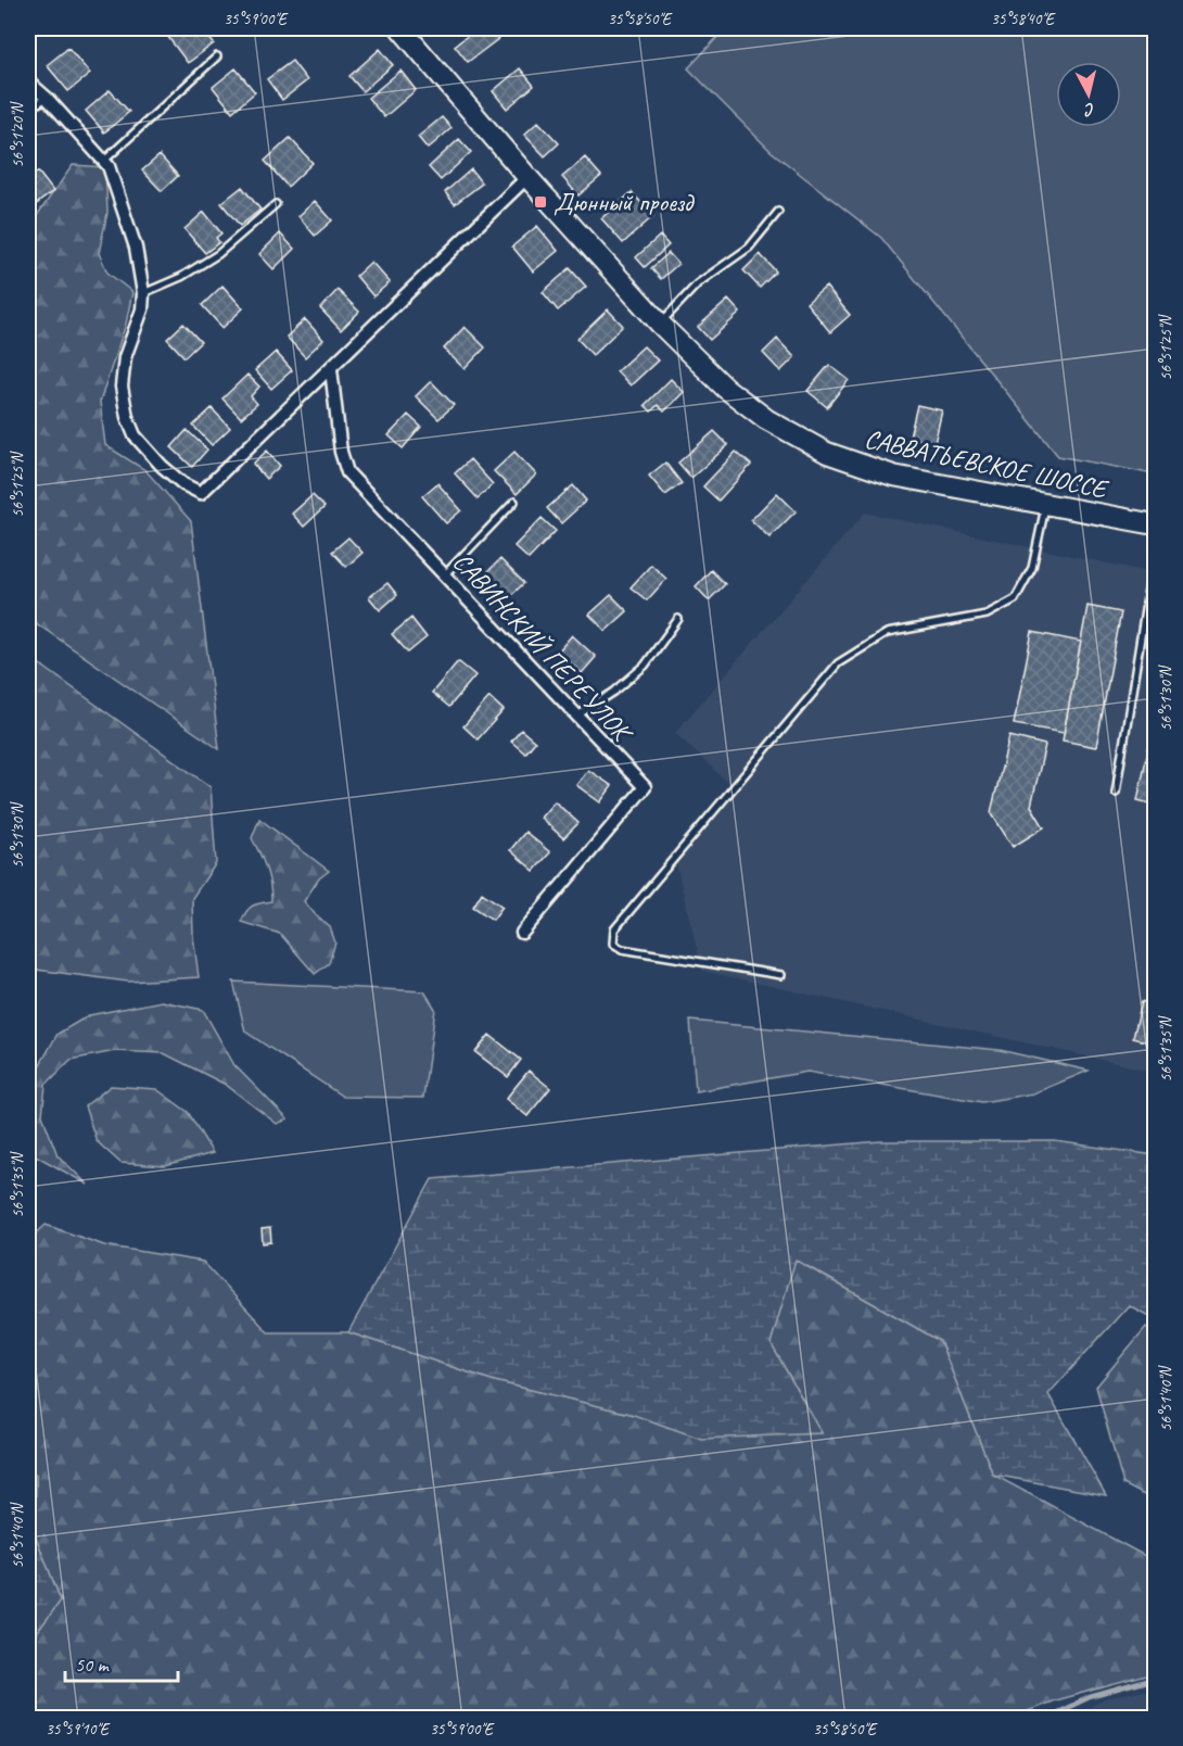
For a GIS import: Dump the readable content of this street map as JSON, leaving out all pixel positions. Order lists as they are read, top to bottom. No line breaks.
{"streets":{"main road":["САВВАТЬЕВСКОЕ ШОССЕ"],"street":["САВИНСКИЙ ПЕРЕУЛОК"]},"places":{"transit":["Дюнный проезд"]},"scale_bar":"50 m","north":"bottom","coordinates":["35°59'00\"E","35°58'50\"E","35°58'40\"E","56°51'20\"N","56°51'25\"N","56°51'30\"N","56°51'35\"N","56°51'40\"N","35°59'10\"E"]}
